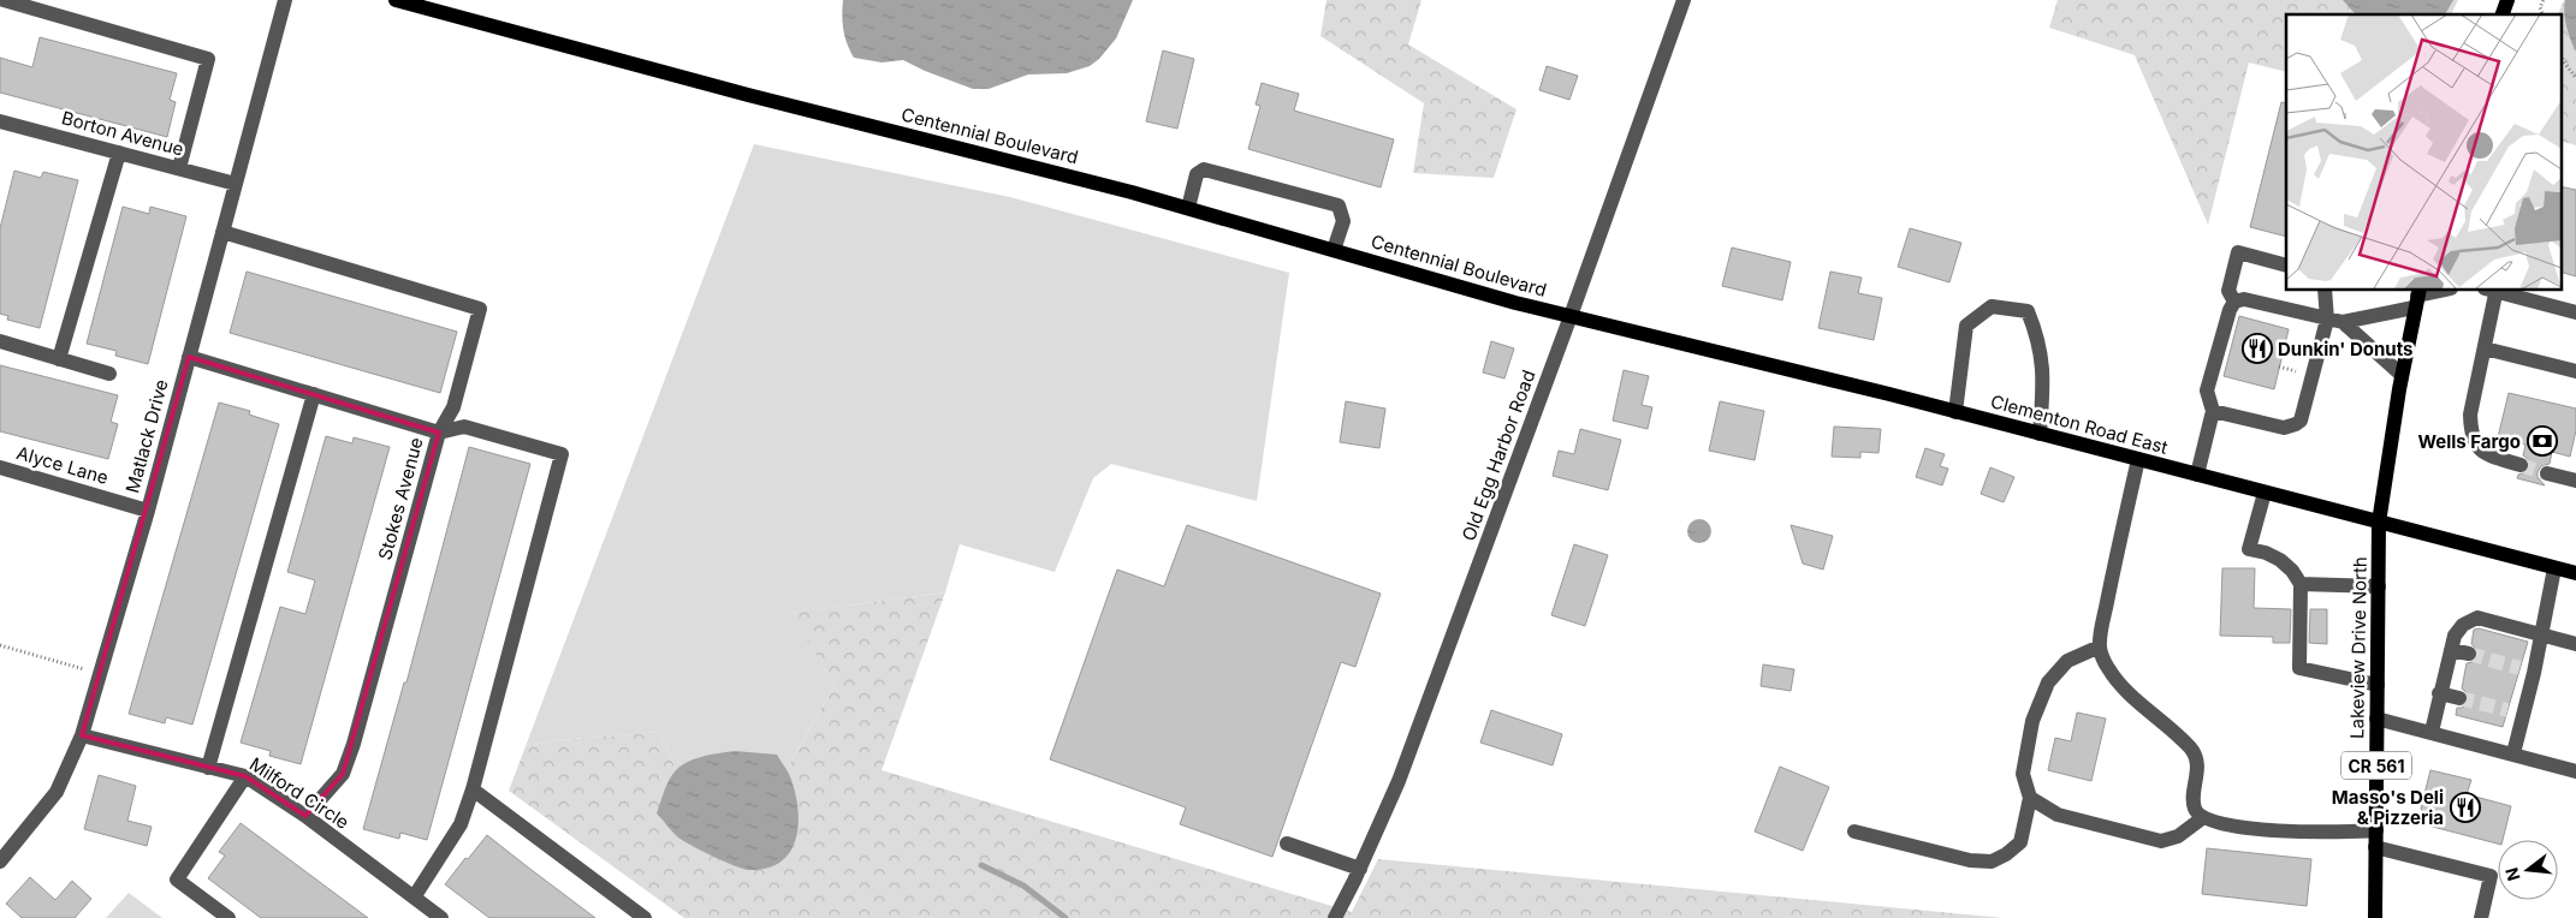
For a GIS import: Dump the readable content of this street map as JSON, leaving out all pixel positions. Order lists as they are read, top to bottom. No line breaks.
{"streets":{"main road":["Centennial Boulevard","Clementon Road East","Lakeview Drive North","CR 561"],"street":["Borton Avenue","Matlack Drive","Old Egg Harbor Road","Alyce Lane","Stokes Avenue","Milford Circle"]},"crossings":[["Borton Avenue","Matlack Drive"],["Centennial Boulevard","Clementon Road East"],["Centennial Boulevard","Old Egg Harbor Road"],["Clementon Road East","Old Egg Harbor Road"],["Clementon Road East","Lakeview Drive North"],["Clementon Road East","CR 561"],["Matlack Drive","Alyce Lane"],["Matlack Drive","Stokes Avenue"],["Matlack Drive","Milford Circle"],["Stokes Avenue","Milford Circle"],["Lakeview Drive North","CR 561"]],"places":{"restaurant":["Dunkin' Donuts","Masso's Deli & Pizzeria"],"bank":["Wells Fargo"]},"north":"left"}
